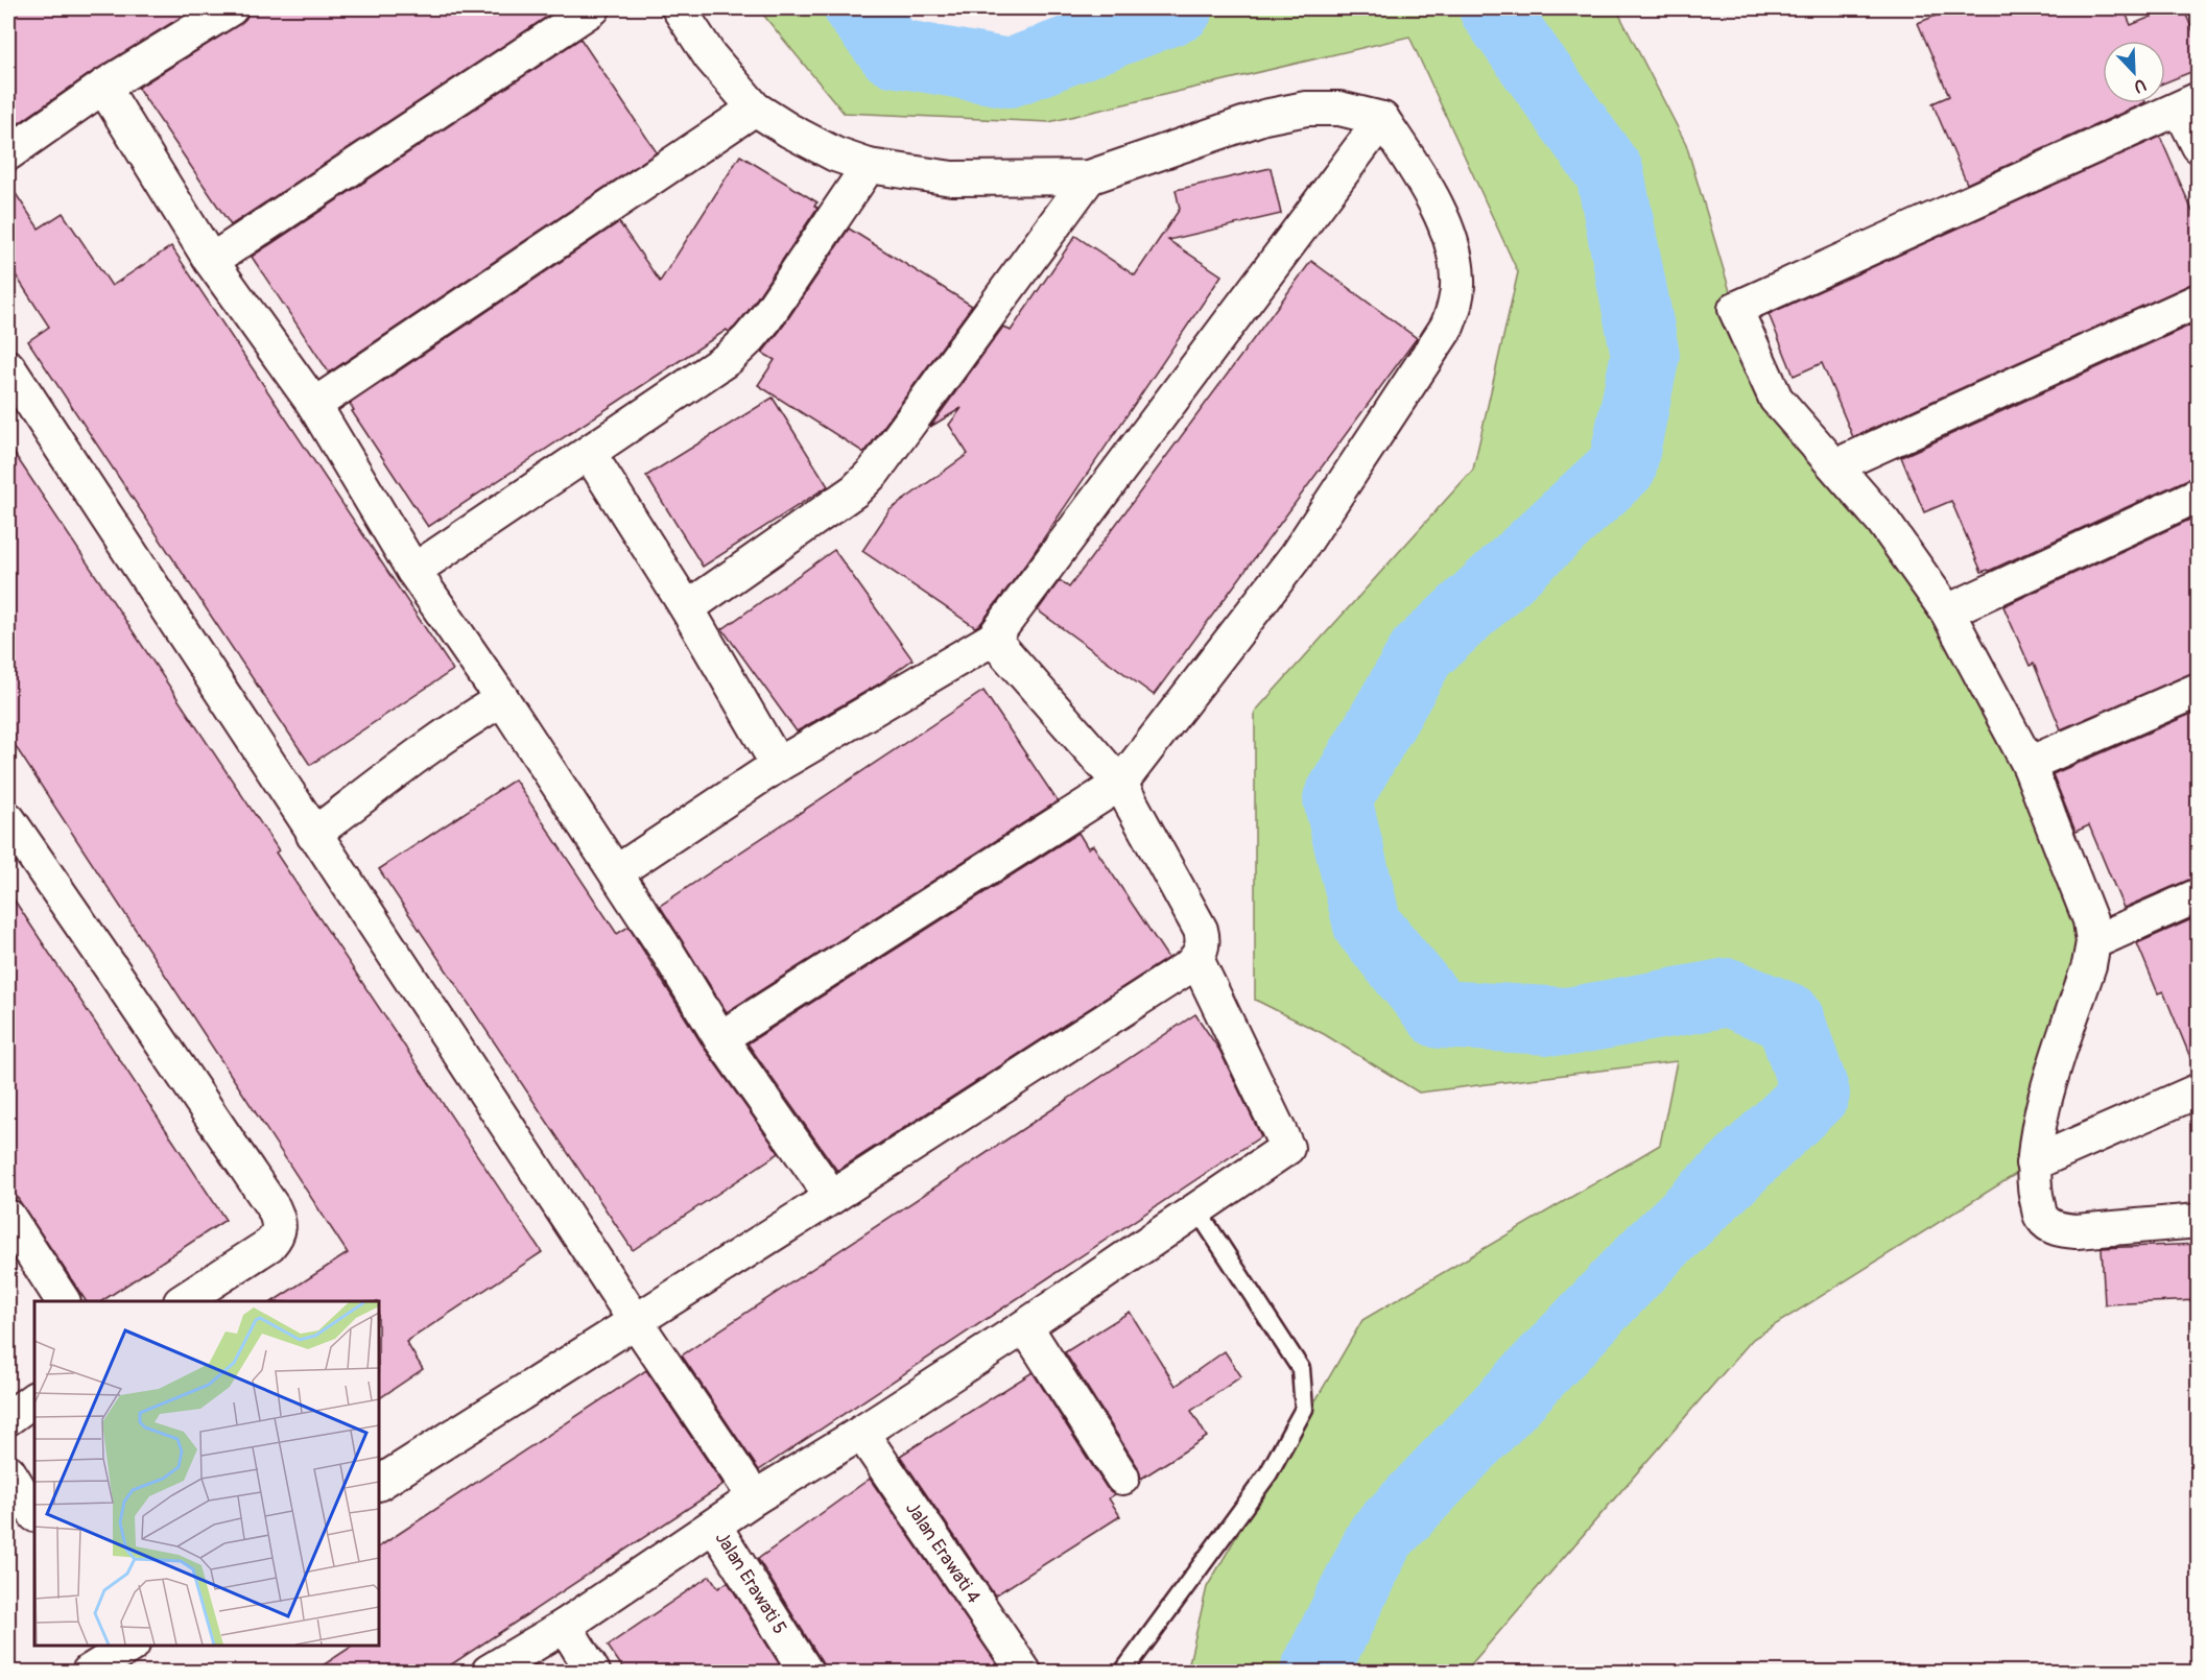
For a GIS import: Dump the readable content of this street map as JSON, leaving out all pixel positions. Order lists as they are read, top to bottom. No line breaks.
{"streets":{"street":["Jalan Erawati 4","Jalan Erawati 5"]},"north":"bottom right"}
